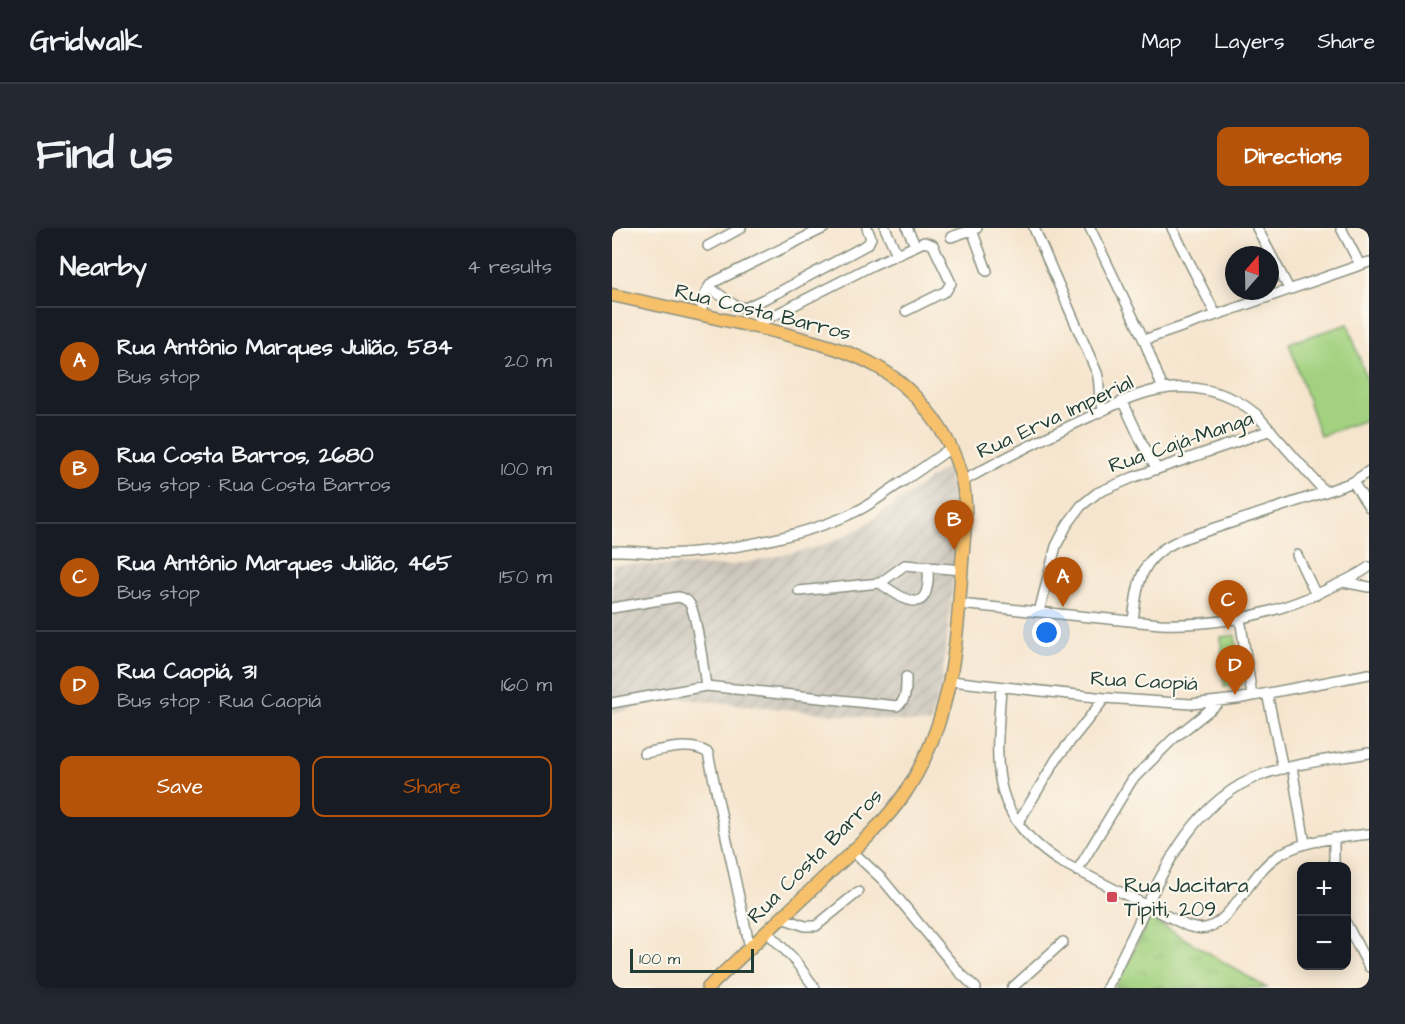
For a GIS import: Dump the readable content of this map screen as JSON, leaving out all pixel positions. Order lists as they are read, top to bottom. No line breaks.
{"streets":{"main road":["Rua Costa Barros"],"street":["Rua Erva Imperial","Rua Cajá-Manga","Rua Caopiá"]},"crossings":[["Rua Costa Barros","Rua Erva Imperial"],["Rua Costa Barros","Rua Caopiá"],["Rua Erva Imperial","Rua Cajá-Manga"]],"places":{"transit":["Rua Jacitara Tipiti, 209"]},"scale_bar":"100 m","north":"top","page":{"header":"Gridwalk","nav":["Map","Layers","Share"],"title":"Find us","buttons":["Directions",["Save","Share"]],"heading":["Nearby","4 results"],"list":[{"mark":"A","name":"Rua Antônio Marques Julião, 584","note":"Bus stop","value":"20 m"},{"mark":"B","name":"Rua Costa Barros, 2680","note":"Bus stop · Rua Costa Barros","value":"100 m"},{"mark":"C","name":"Rua Antônio Marques Julião, 465","note":"Bus stop","value":"150 m"},{"mark":"D","name":"Rua Caopiá, 31","note":"Bus stop · Rua Caopiá","value":"160 m"}],"pins":["B","A","C","D"],"map_buttons":["+","−"],"scale":"100 m"}}
